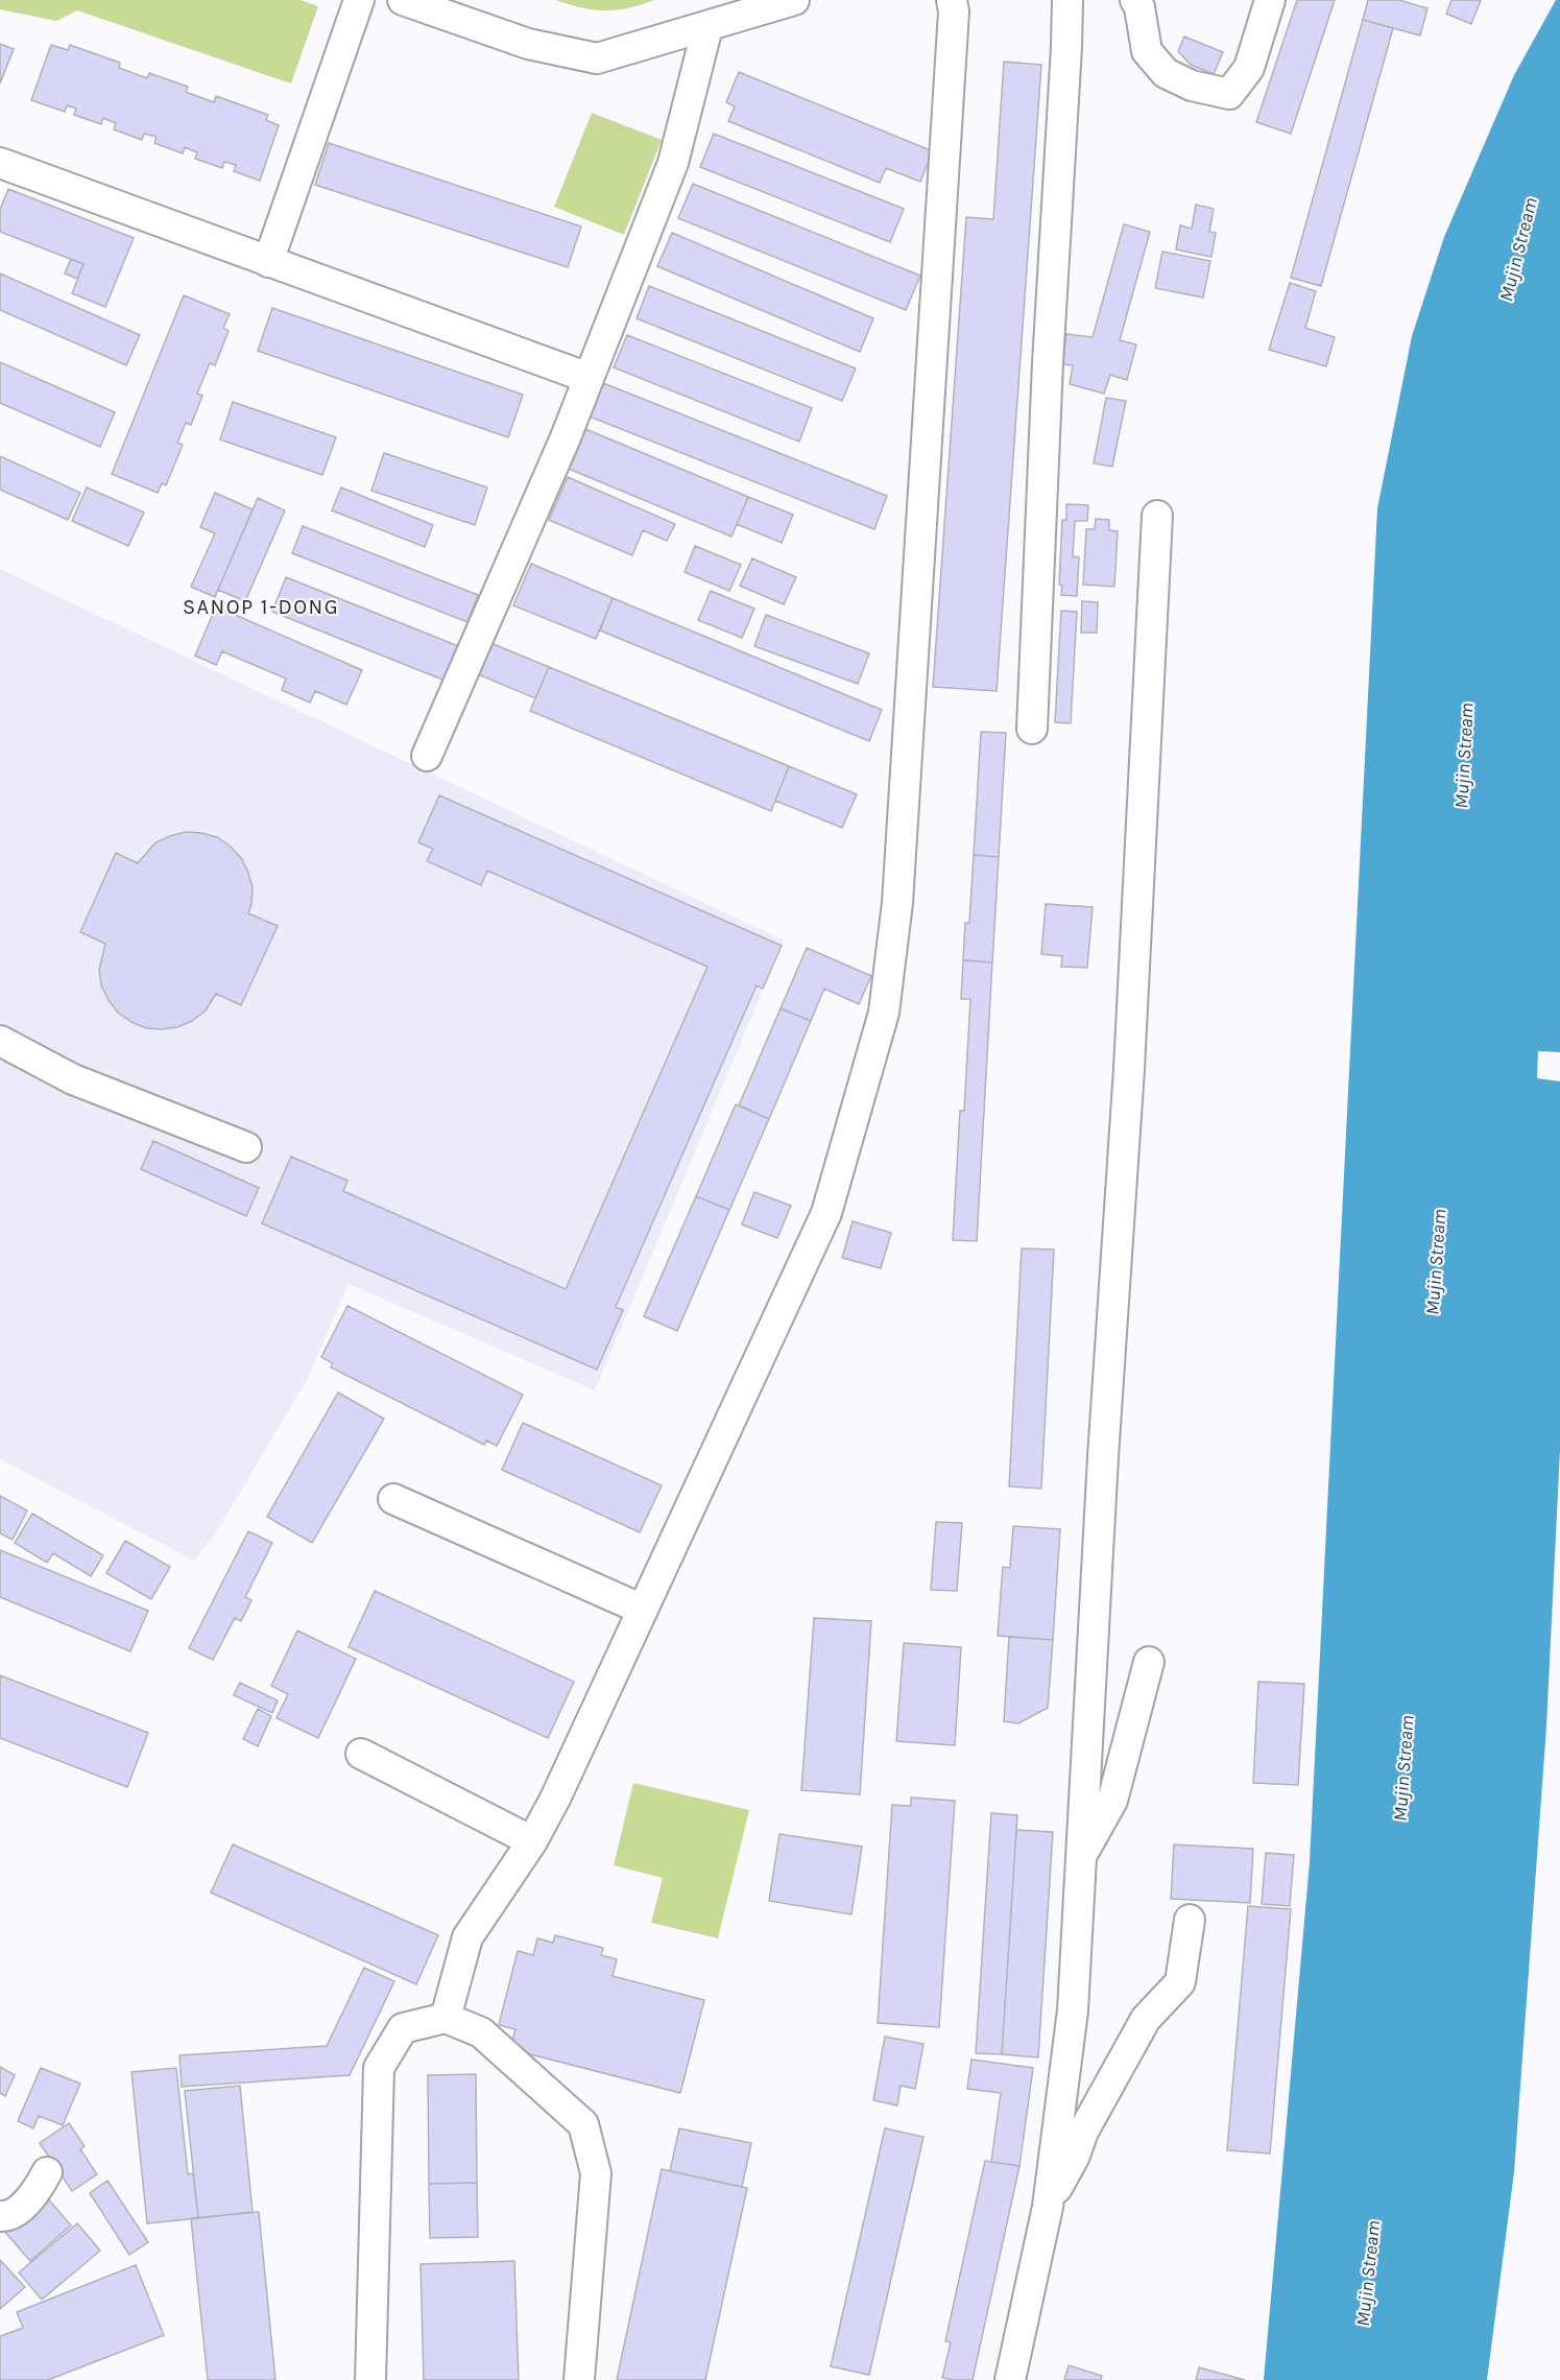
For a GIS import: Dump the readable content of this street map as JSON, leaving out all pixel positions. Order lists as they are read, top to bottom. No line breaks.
{"districts":["SANOP 1-DONG"],"water":["Mujin Stream"]}
